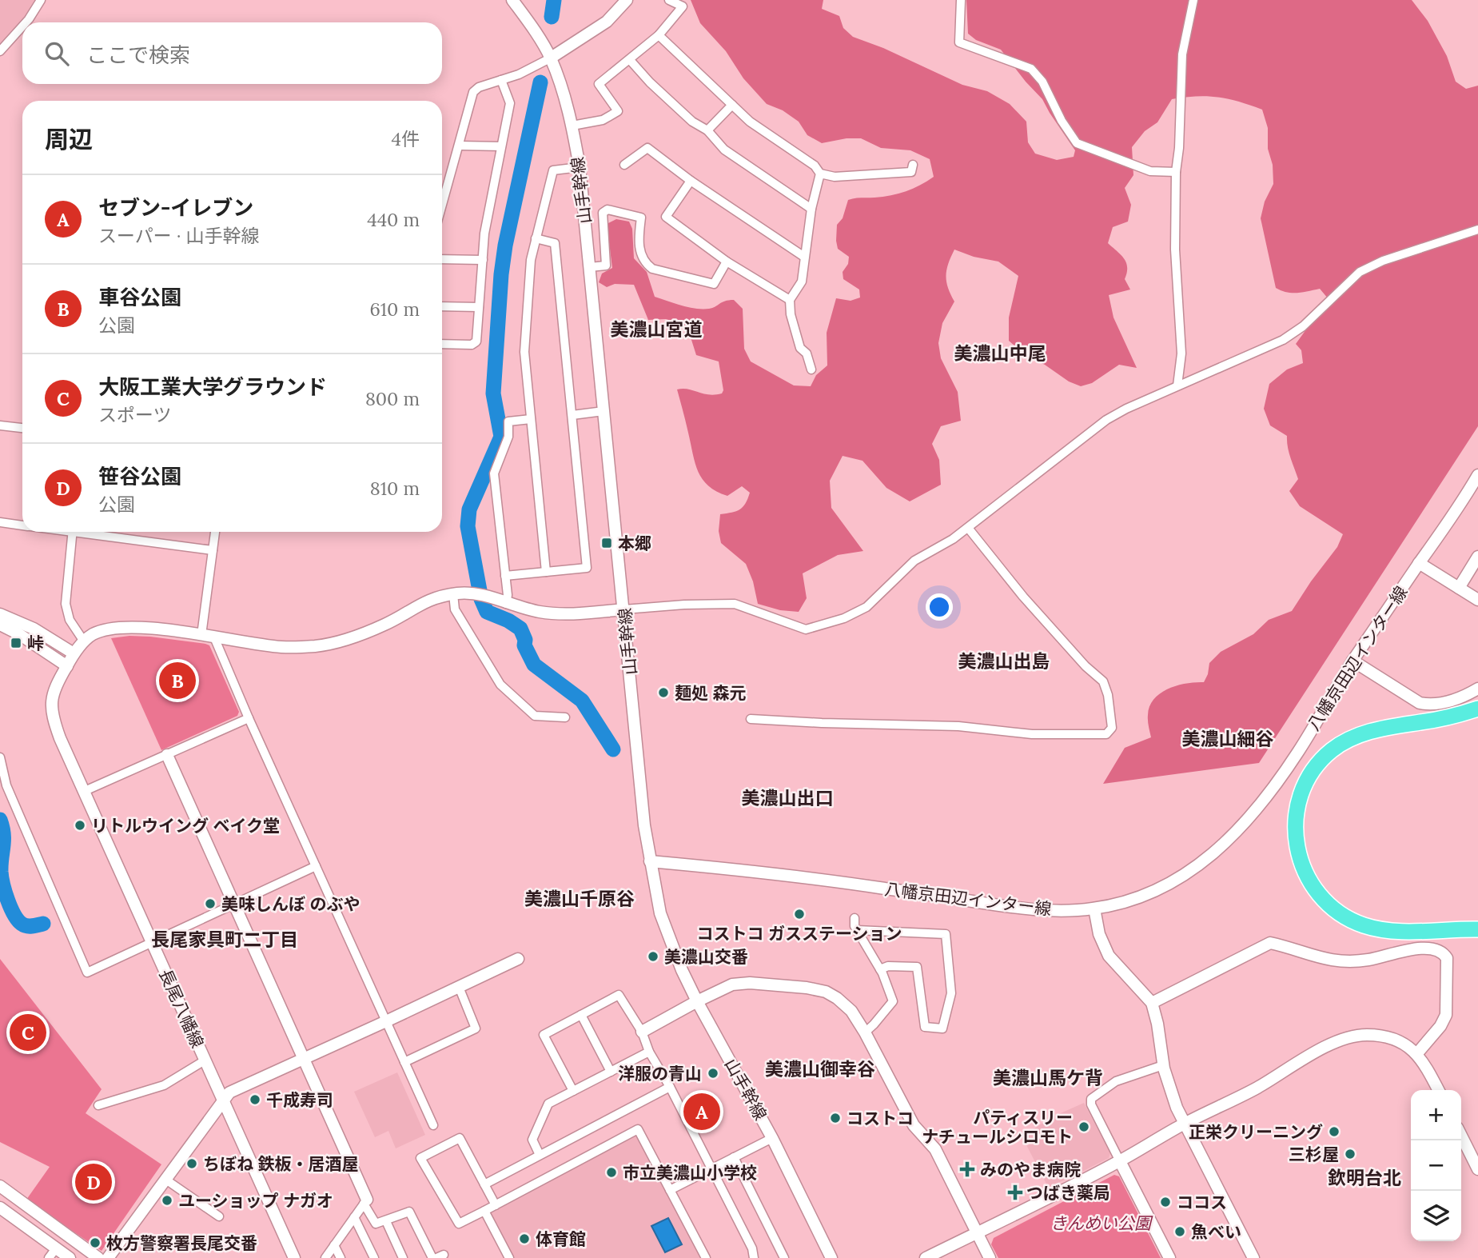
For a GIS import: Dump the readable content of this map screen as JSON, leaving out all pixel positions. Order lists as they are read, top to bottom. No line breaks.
{"streets":{"street":["山手幹線","八幡京田辺インター線","長尾八幡線"]},"crossings":[["山手幹線","八幡京田辺インター線"]],"districts":["美濃山宮道","美濃山中尾","美濃山出島","美濃山細谷","美濃山出口","美濃山千原谷","長尾家具町二丁目","美濃山御幸谷","美濃山馬ケ背","欽明台北"],"parks":["きんめい公園"],"places":{"transit":["本郷","峠"],"other":["麺処 森元","リトルウイング ベイク堂","美味しんぼ のぶや","コストコ ガスステーション","美濃山交番","洋服の青山","千成寿司","コストコ","パティスリー ナチュールシロモト","正栄クリーニング","三杉屋","ちぼね 鉄板・居酒屋","市立美濃山小学校","ユーショップ ナガオ","ココス","魚べい","体育館","枚方警察署長尾交番"],"health":["みのやま病院","つばき薬局"]},"page":{"search":"ここで検索","heading":["周辺","4件"],"list":[{"mark":"A","name":"セブン-イレブン","note":"スーパー · 山手幹線","value":"440 m"},{"mark":"B","name":"車谷公園","note":"公園","value":"610 m"},{"mark":"C","name":"大阪工業大学グラウンド","note":"スポーツ","value":"800 m"},{"mark":"D","name":"笹谷公園","note":"公園","value":"810 m"}],"pins":["B","C","A","D"],"map_buttons":["+","−"]}}
